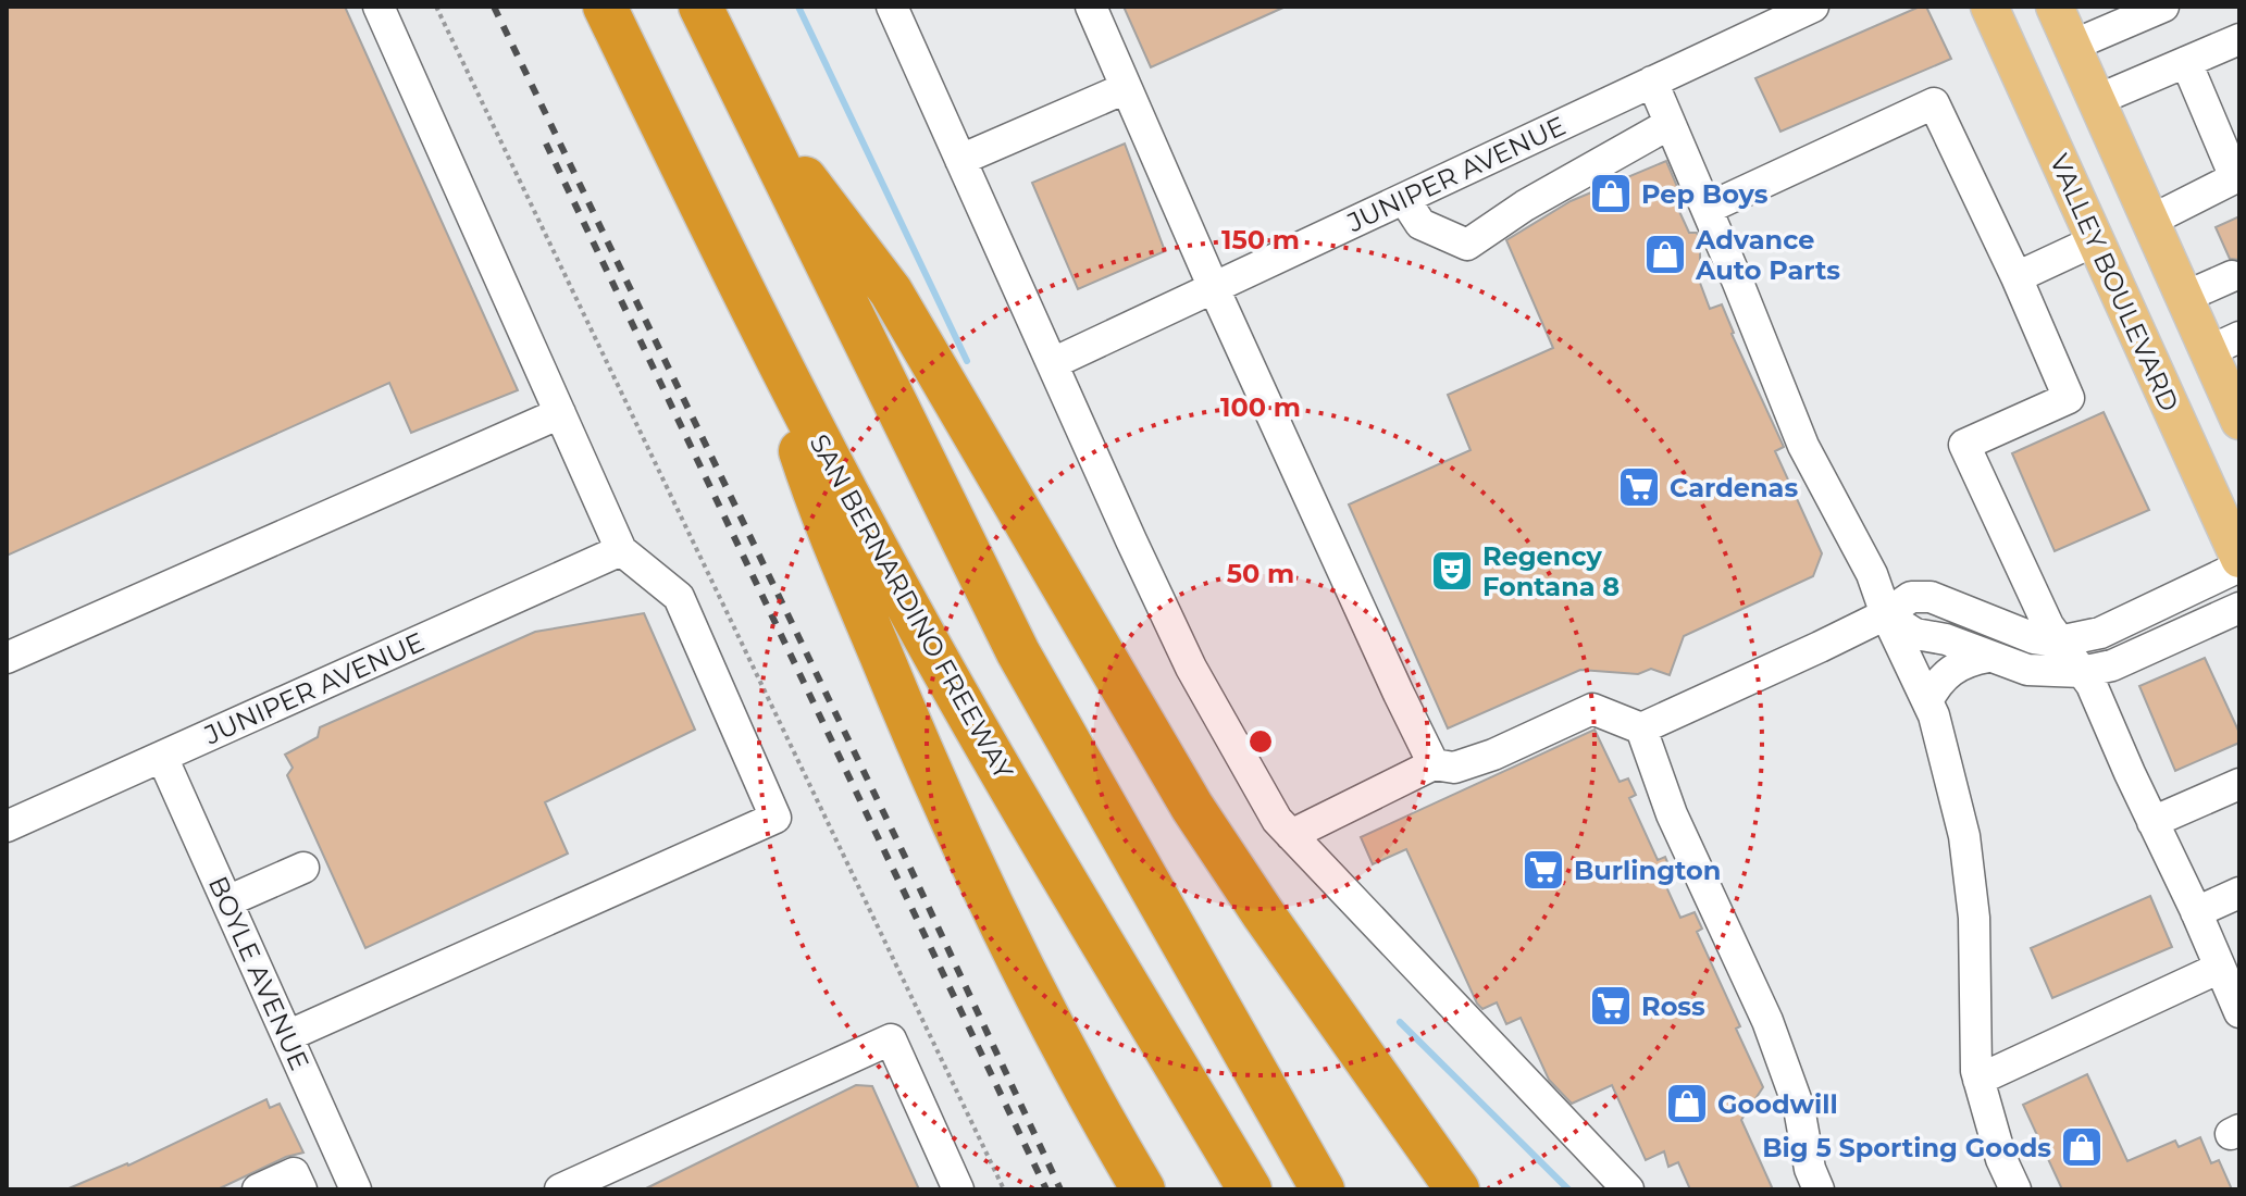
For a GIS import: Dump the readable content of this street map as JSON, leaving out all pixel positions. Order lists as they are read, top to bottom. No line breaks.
{"streets":{"highway":["SAN BERNARDINO FREEWAY"],"main road":["VALLEY BOULEVARD"],"street":["JUNIPER AVENUE","BOYLE AVENUE"]},"crossings":[["JUNIPER AVENUE","BOYLE AVENUE"]],"places":{"shop":["Pep Boys","Advance Auto Parts","Goodwill","Big 5 Sporting Goods"],"supermarket":["Cardenas","Burlington","Ross"],"theatre":["Regency Fontana 8"]},"rings":["150 m","100 m","50 m"]}
